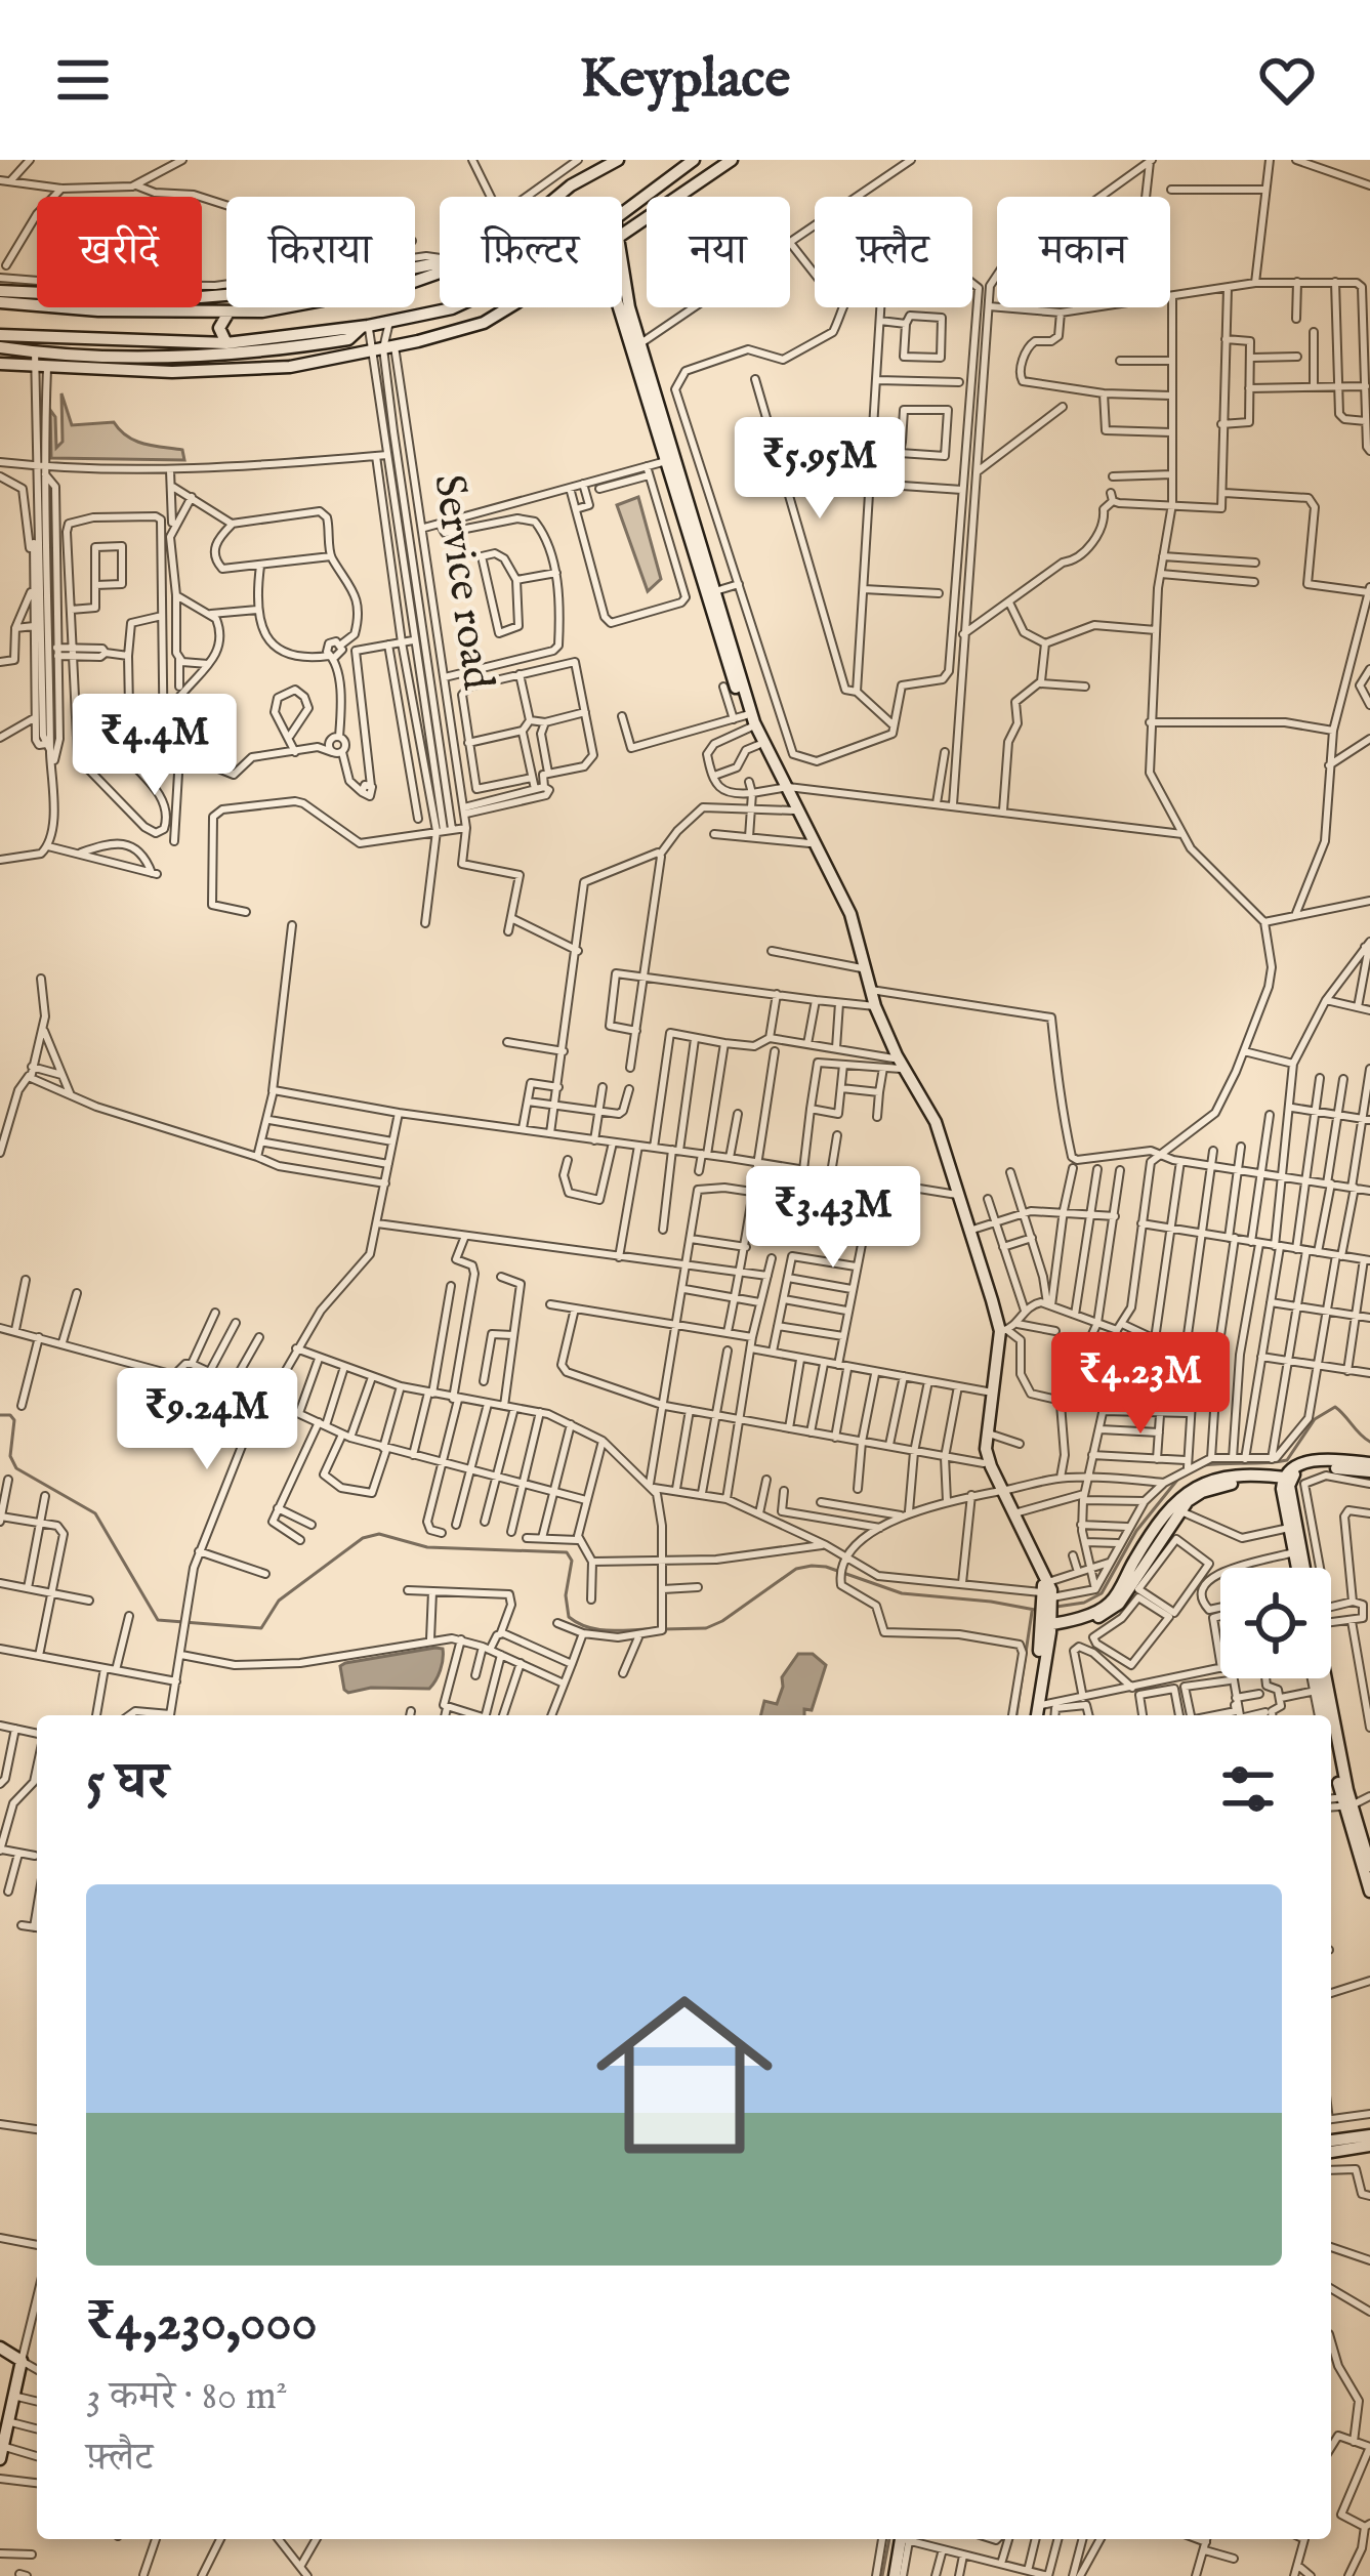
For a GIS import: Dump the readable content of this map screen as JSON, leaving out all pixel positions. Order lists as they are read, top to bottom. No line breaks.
{"streets":{"street":["Service road"]},"page":{"header":"Keyplace","chip":["खरीदें","किराया","फ़िल्टर","नया","फ़्लैट","मकान"],"price":["₹5.95M","₹4.4M","₹3.43M","₹4.23M","₹9.24M"],"heading":"5 घर","list":[{"name":"₹4,230,000","note":"3 कमरे · 80 m² · फ़्लैट"}]}}
